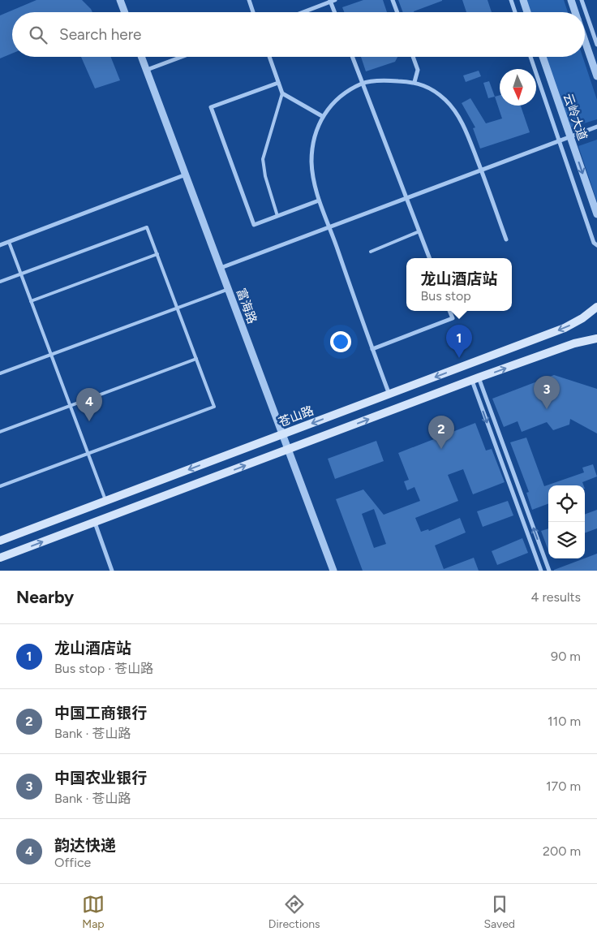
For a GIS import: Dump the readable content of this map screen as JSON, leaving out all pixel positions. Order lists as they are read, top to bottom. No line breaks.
{"streets":{"main road":["苍山路"],"street":["云岭大道","富海路"]},"crossings":[["富海路","苍山路"]],"north":"bottom","page":{"search":"Search here","popup":["龙山酒店站","Bus stop"],"pins":["1","3","4","2"],"heading":["Nearby","4 results"],"list":[{"mark":"1","name":"龙山酒店站","note":"Bus stop · 苍山路","value":"90 m"},{"mark":"2","name":"中国工商银行","note":"Bank · 苍山路","value":"110 m"},{"mark":"3","name":"中国农业银行","note":"Bank · 苍山路","value":"170 m"},{"mark":"4","name":"韵达快递","note":"Office","value":"200 m"}],"nav":["Map","Directions","Saved"]}}
